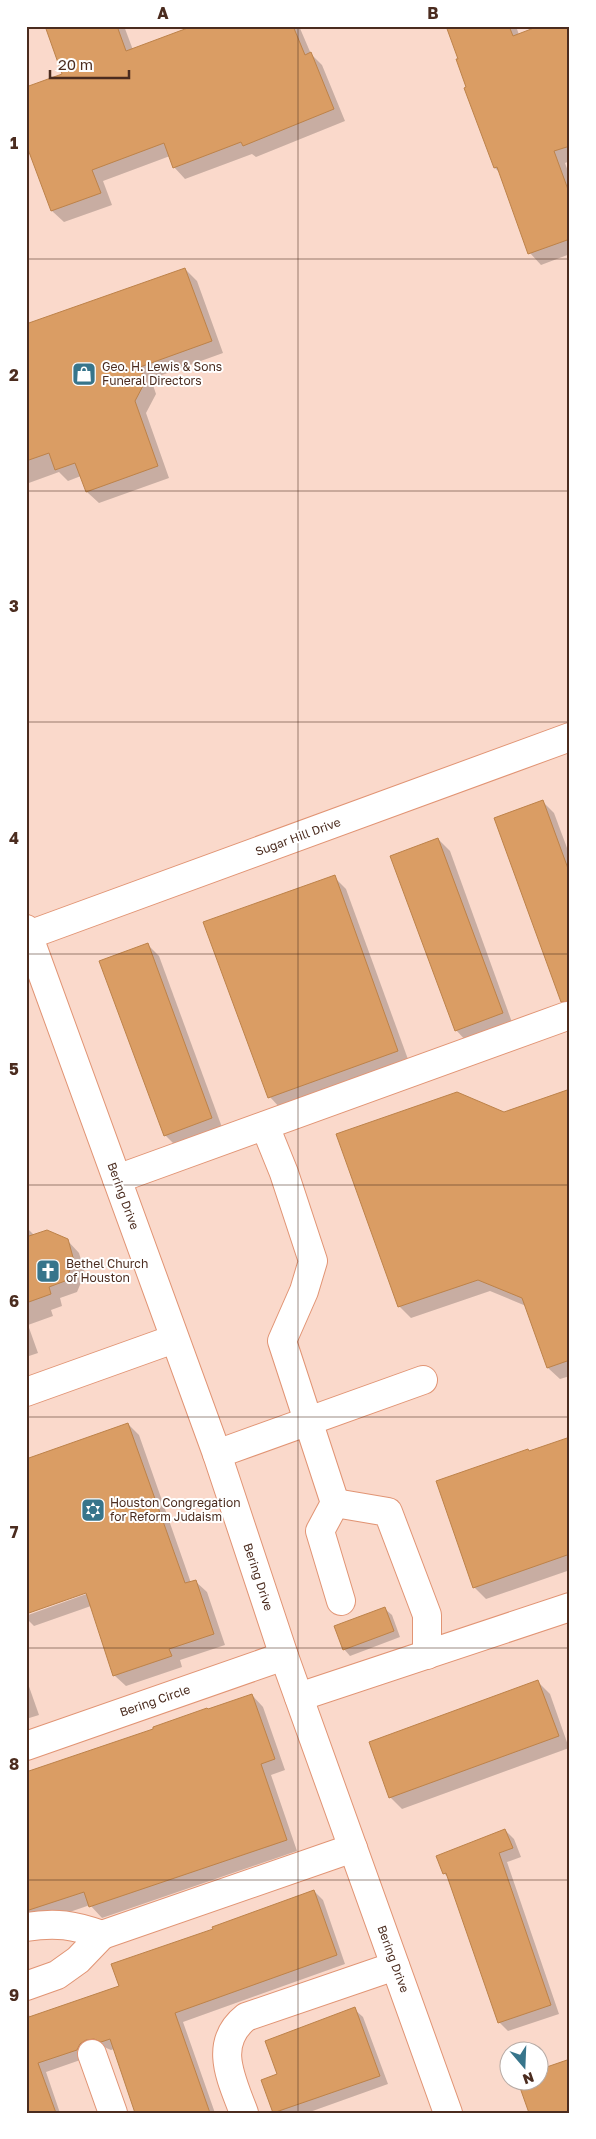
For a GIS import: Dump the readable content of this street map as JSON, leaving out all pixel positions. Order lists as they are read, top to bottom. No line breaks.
{"streets":{"street":["Sugar Hill Drive","Bering Drive","Bering Circle"]},"crossings":[["Sugar Hill Drive","Bering Drive"],["Bering Drive","Bering Circle"]],"places":{"shop":["Geo. H. Lewis & Sons Funeral Directors"],"church":["Bethel Church of Houston"],"synagogue":["Houston Congregation for Reform Judaism"]},"scale_bar":"20 m","north":"bottom","grid":{"columns":["A","B"],"rows":["1","2","3","4","5","6","7","8","9"]}}
